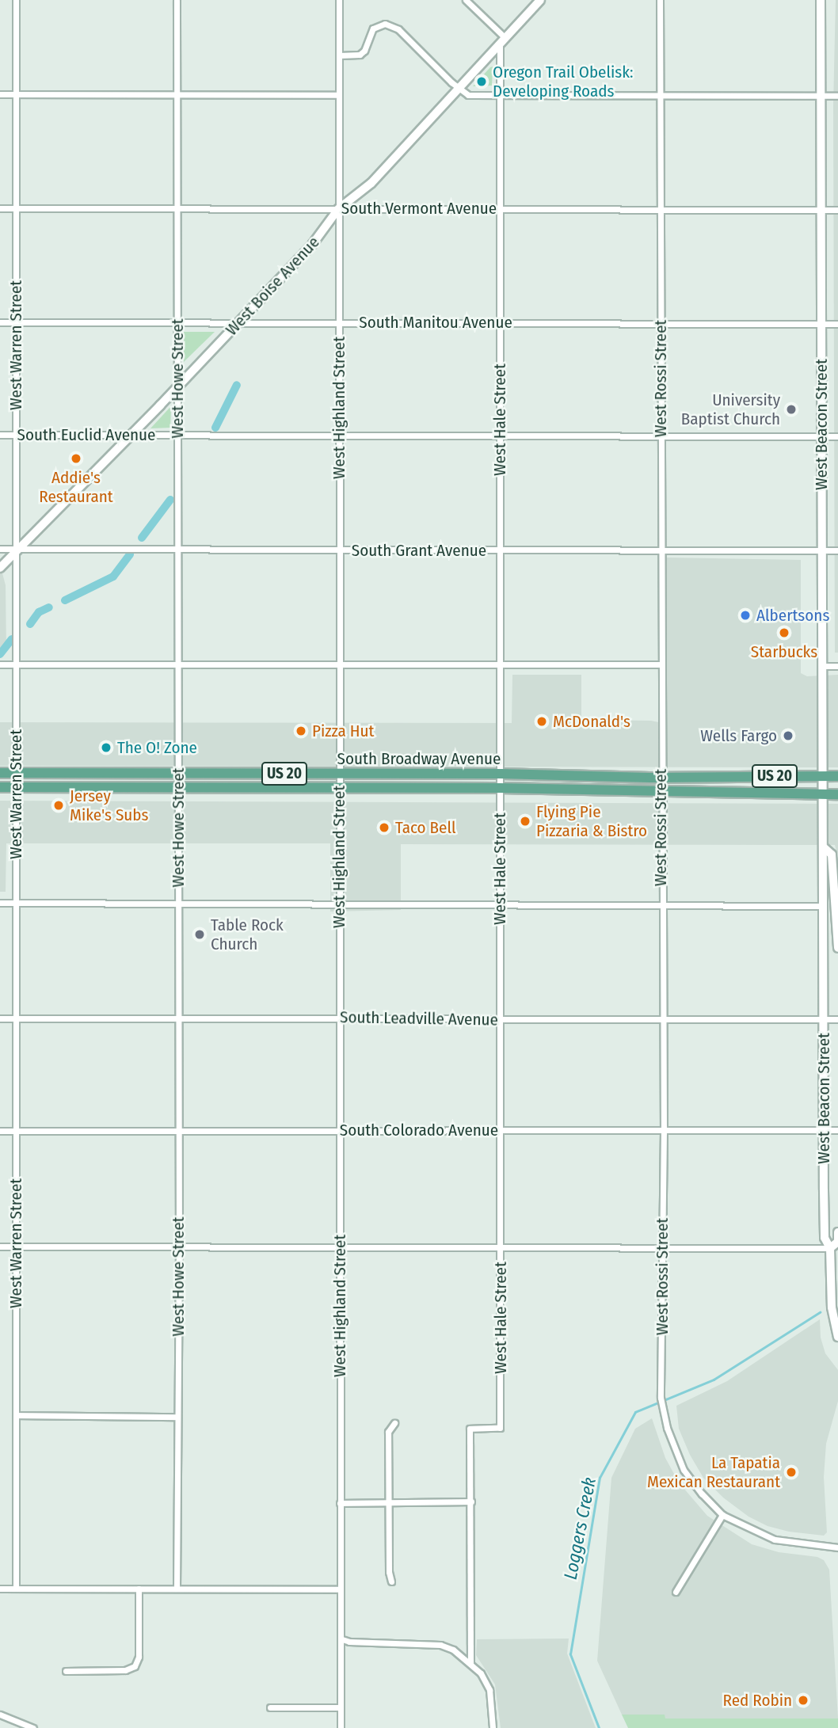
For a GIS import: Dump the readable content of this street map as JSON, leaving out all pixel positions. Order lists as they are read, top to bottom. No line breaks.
{"streets":{"main road":["South Broadway Avenue","US 20"],"street":["South Vermont Avenue","West Boise Avenue","South Manitou Avenue","West Warren Street","West Howe Street","West Rossi Street","West Highland Street","West Hale Street","West Beacon Street","South Euclid Avenue","South Grant Avenue","South Leadville Avenue","South Colorado Avenue"]},"crossings":[["South Vermont Avenue","West Boise Avenue"],["South Vermont Avenue","West Warren Street"],["South Vermont Avenue","West Howe Street"],["South Vermont Avenue","West Rossi Street"],["South Vermont Avenue","West Highland Street"],["South Vermont Avenue","West Hale Street"],["South Vermont Avenue","West Beacon Street"],["West Boise Avenue","South Manitou Avenue"],["West Boise Avenue","West Warren Street"],["West Boise Avenue","West Howe Street"],["West Boise Avenue","West Highland Street"],["West Boise Avenue","West Hale Street"],["West Boise Avenue","South Euclid Avenue"],["West Boise Avenue","South Grant Avenue"],["South Manitou Avenue","West Warren Street"],["South Manitou Avenue","West Howe Street"],["South Manitou Avenue","West Rossi Street"],["South Manitou Avenue","West Highland Street"],["South Manitou Avenue","West Hale Street"],["South Manitou Avenue","West Beacon Street"],["West Warren Street","South Euclid Avenue"],["West Warren Street","South Grant Avenue"],["West Warren Street","South Broadway Avenue"],["West Warren Street","South Leadville Avenue"],["West Warren Street","South Colorado Avenue"],["West Howe Street","South Euclid Avenue"],["West Howe Street","South Grant Avenue"],["West Howe Street","South Broadway Avenue"],["West Howe Street","South Leadville Avenue"],["West Howe Street","South Colorado Avenue"],["West Rossi Street","South Euclid Avenue"],["West Rossi Street","South Grant Avenue"],["West Rossi Street","South Broadway Avenue"],["West Rossi Street","South Leadville Avenue"],["West Rossi Street","South Colorado Avenue"],["West Highland Street","South Euclid Avenue"],["West Highland Street","South Grant Avenue"],["West Highland Street","South Broadway Avenue"],["West Highland Street","South Leadville Avenue"],["West Highland Street","South Colorado Avenue"],["West Hale Street","South Euclid Avenue"],["West Hale Street","South Grant Avenue"],["West Hale Street","South Broadway Avenue"],["West Hale Street","South Leadville Avenue"],["West Hale Street","South Colorado Avenue"],["West Beacon Street","South Euclid Avenue"],["West Beacon Street","South Grant Avenue"],["West Beacon Street","South Broadway Avenue"],["West Beacon Street","South Leadville Avenue"],["West Beacon Street","South Colorado Avenue"]],"water":["Loggers Creek"],"places":["Oregon Trail Obelisk: Developing Roads","University Baptist Church","Addie's Restaurant","Albertsons","Starbucks","McDonald's","Pizza Hut","Wells Fargo","The O! Zone","Jersey Mike's Subs","Flying Pie Pizzaria & Bistro","Taco Bell","Table Rock Church","La Tapatia Mexican Restaurant","Red Robin"]}
